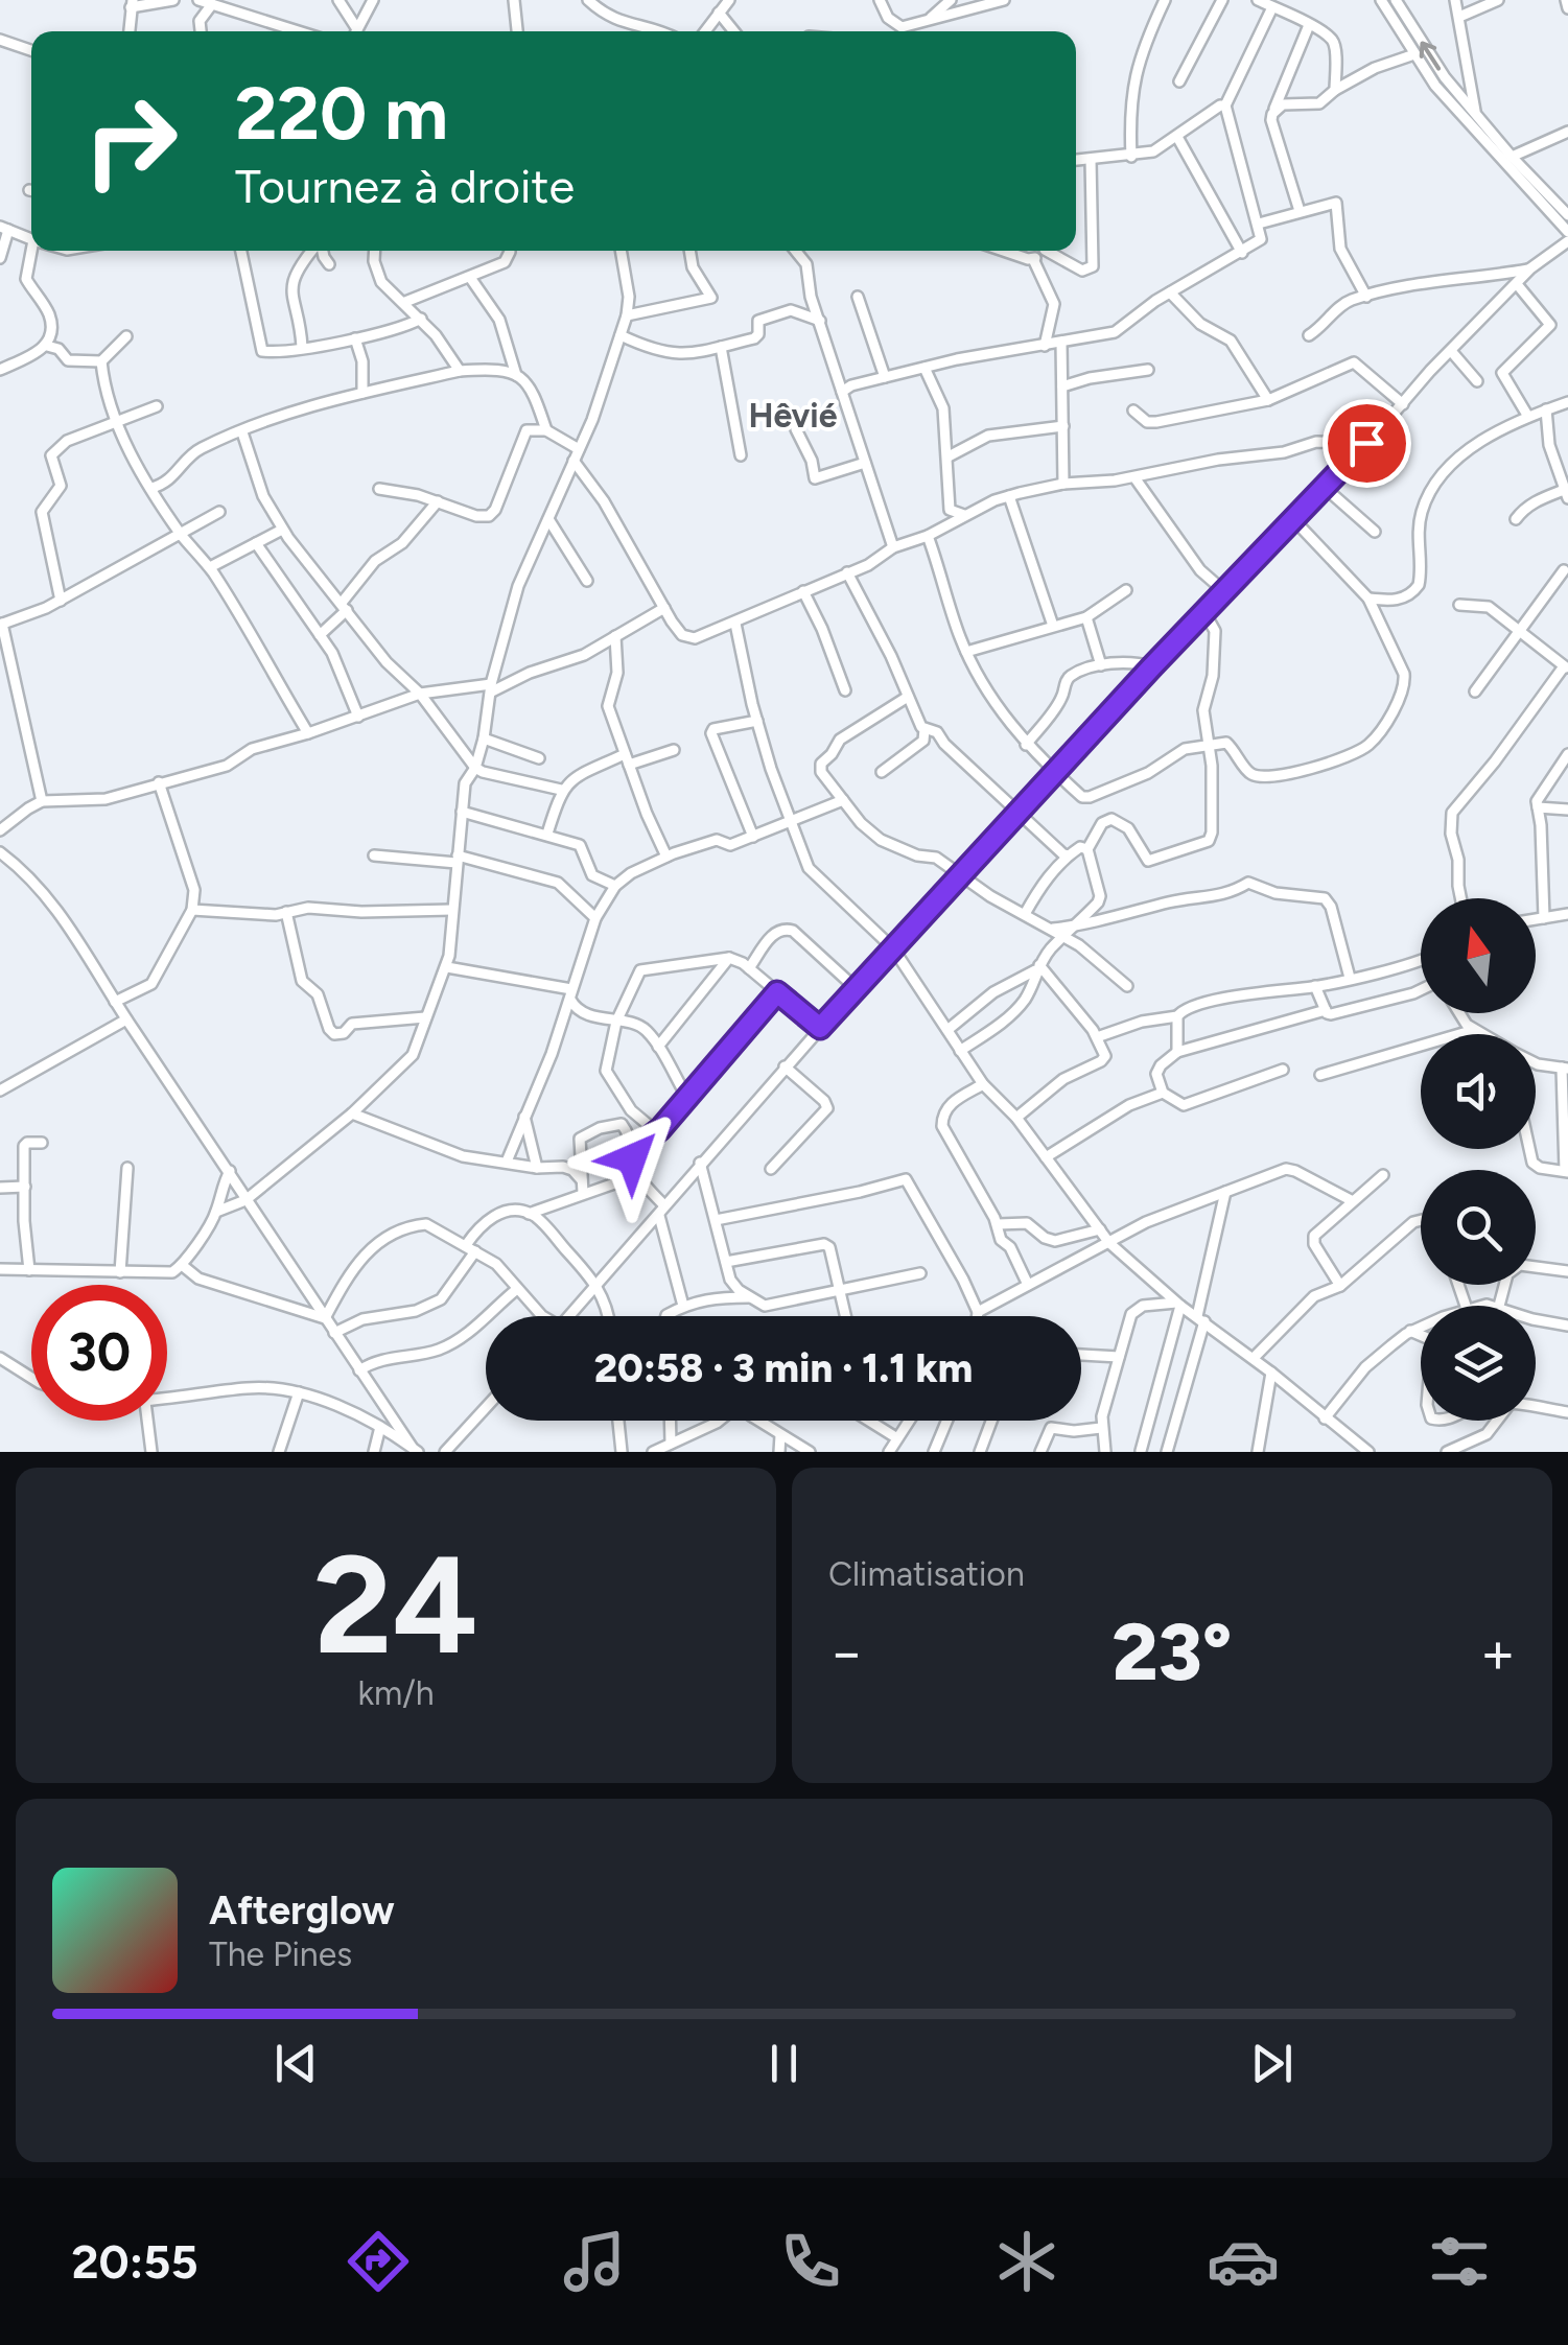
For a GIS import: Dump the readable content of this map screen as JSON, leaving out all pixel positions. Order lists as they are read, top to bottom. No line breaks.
{"districts":["Hêvié"],"north":"top","page":{"turn":["220 m","Tournez à droite"],"limit":"30","trip":"20:58 · 3 min · 1.1 km","tile":[["24","km/h"],"Climatisation"],"heat":["−","23°","+"],"song":["Afterglow","The Pines"],"tabs":"20:55"}}
